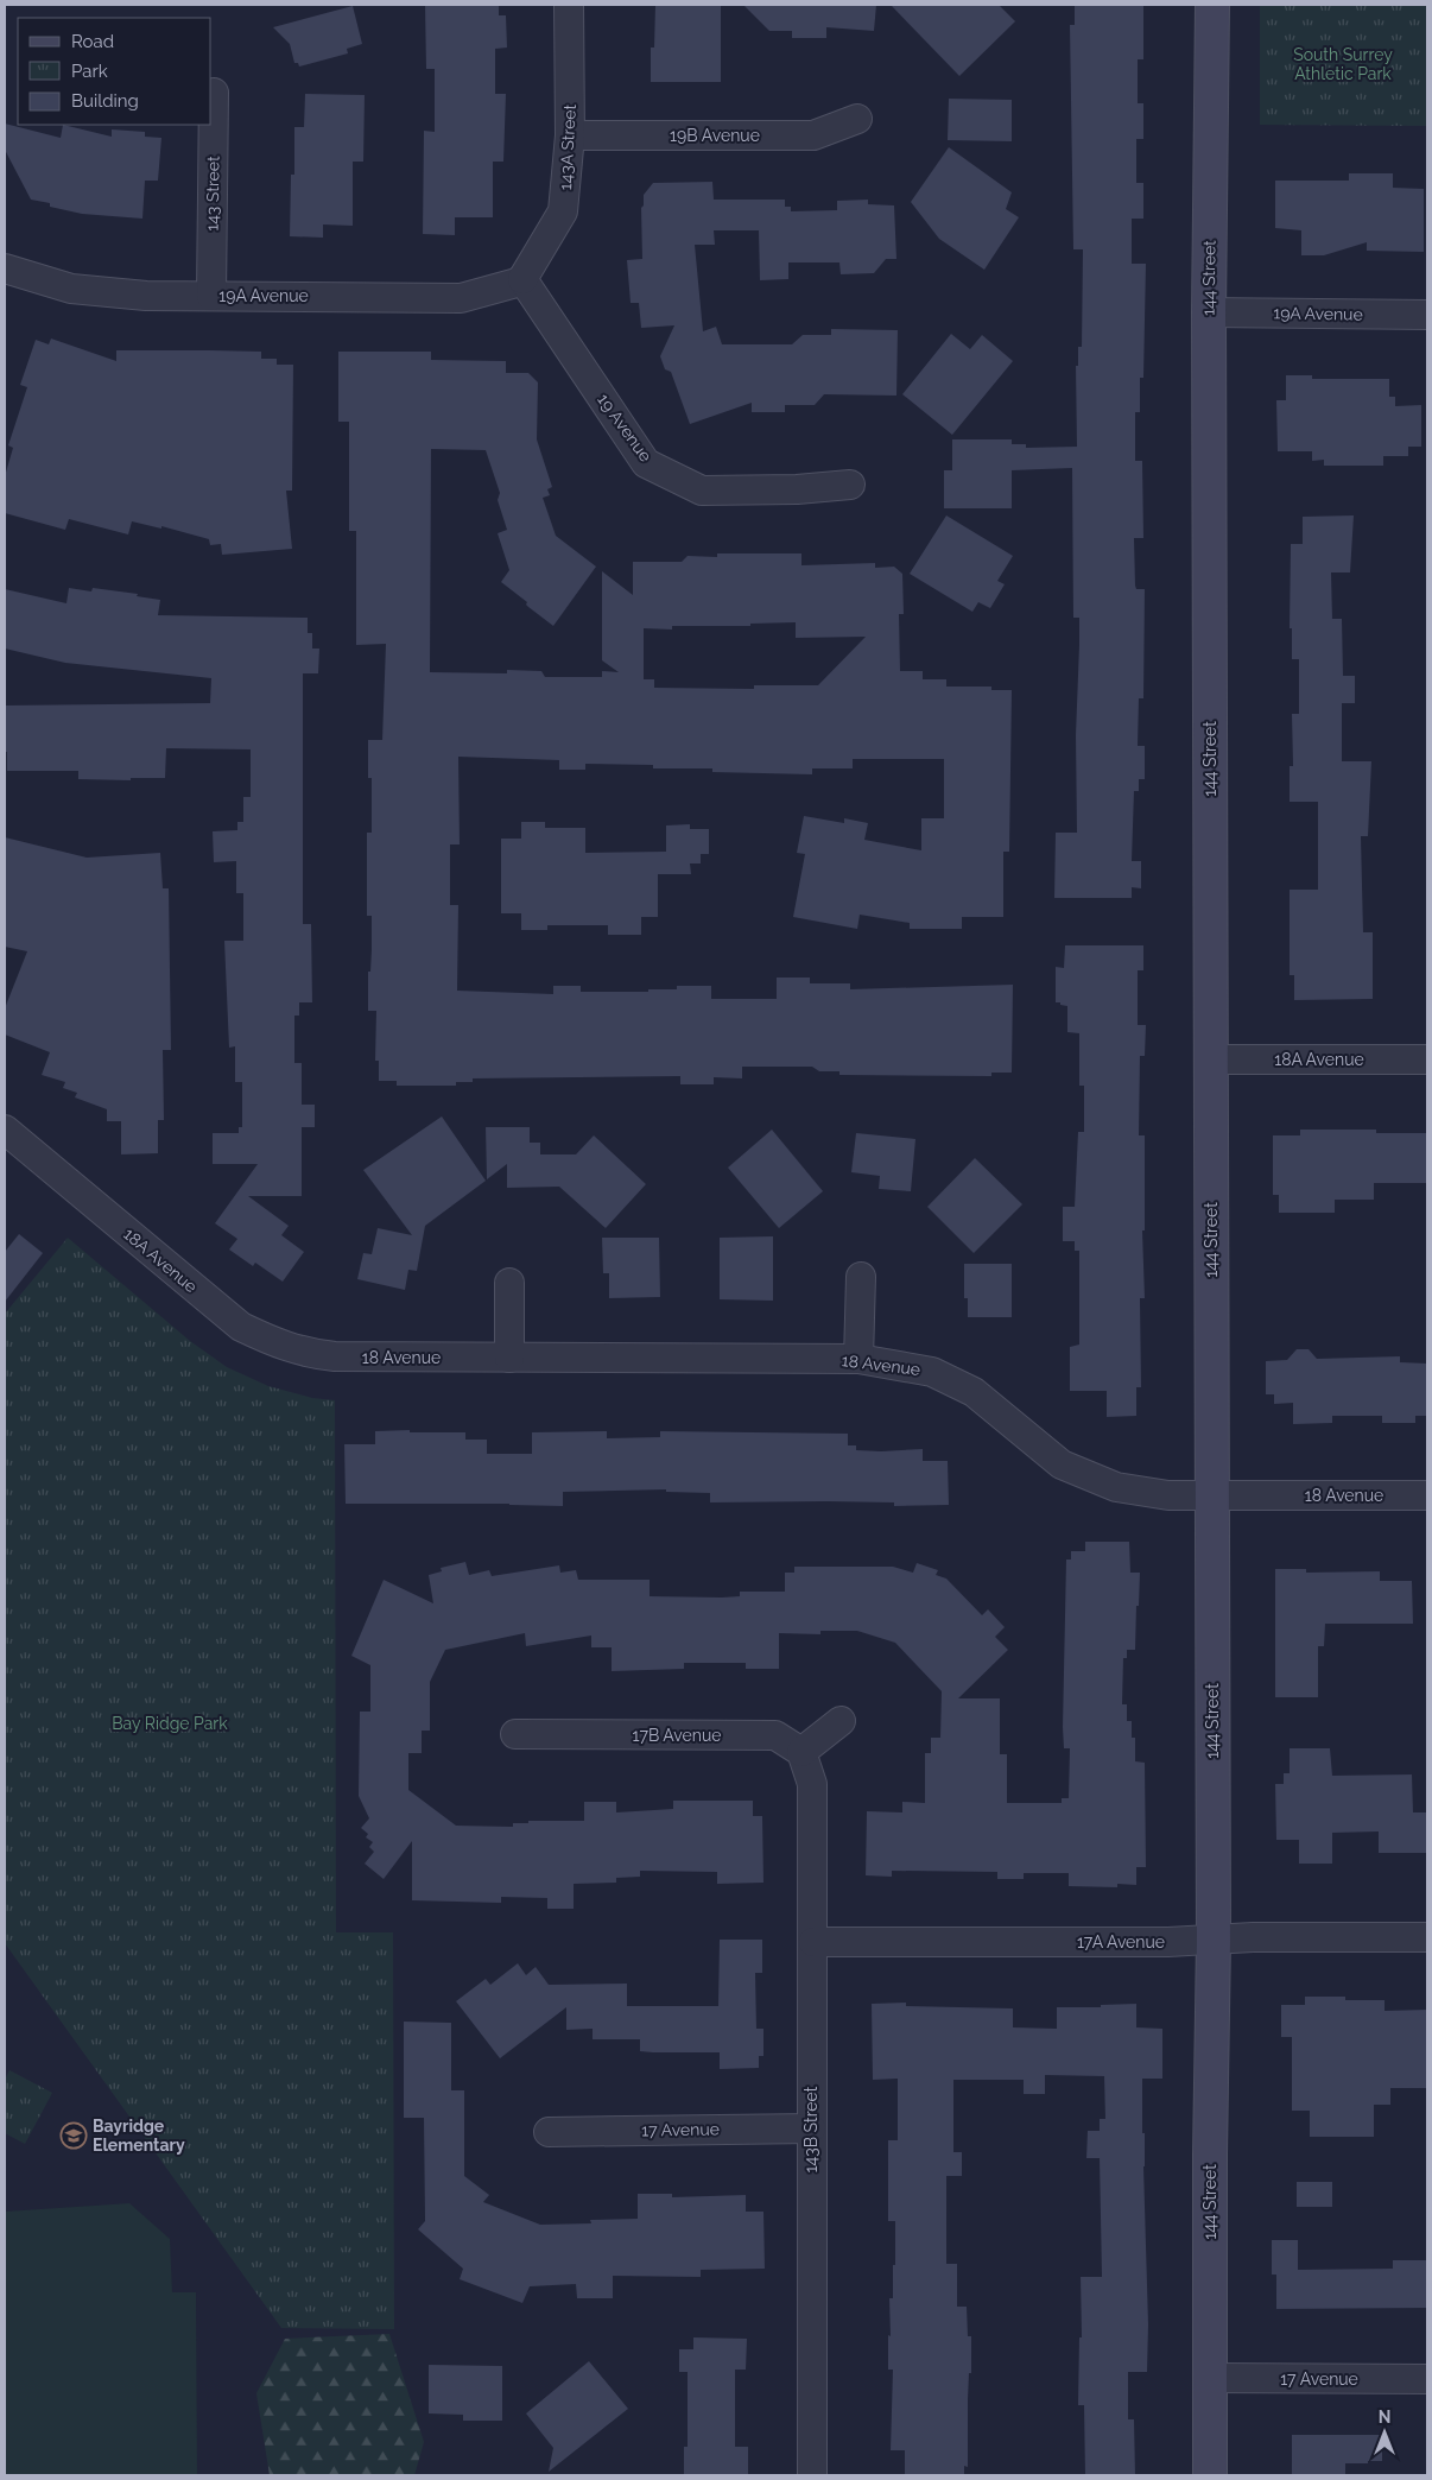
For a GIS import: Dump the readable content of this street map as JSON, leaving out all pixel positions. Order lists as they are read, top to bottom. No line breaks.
{"streets":{"street":["19B Avenue","143A Street","143 Street","144 Street","19A Avenue","19 Avenue","18A Avenue","18 Avenue","17B Avenue","17A Avenue","17 Avenue","143B Street"]},"crossings":[["19B Avenue","143A Street"],["143A Street","19A Avenue"],["143A Street","19 Avenue"],["143 Street","19A Avenue"],["144 Street","19A Avenue"],["144 Street","18A Avenue"],["144 Street","18 Avenue"],["144 Street","17A Avenue"],["144 Street","17 Avenue"],["19A Avenue","19 Avenue"],["18A Avenue","18 Avenue"],["17B Avenue","143B Street"],["17A Avenue","143B Street"],["17 Avenue","143B Street"]],"parks":["South Surrey Athletic Park","Bay Ridge Park"],"places":{"school or university":["Bayridge Elementary"]},"legend":["Road","Park","Building"],"north":"top"}
